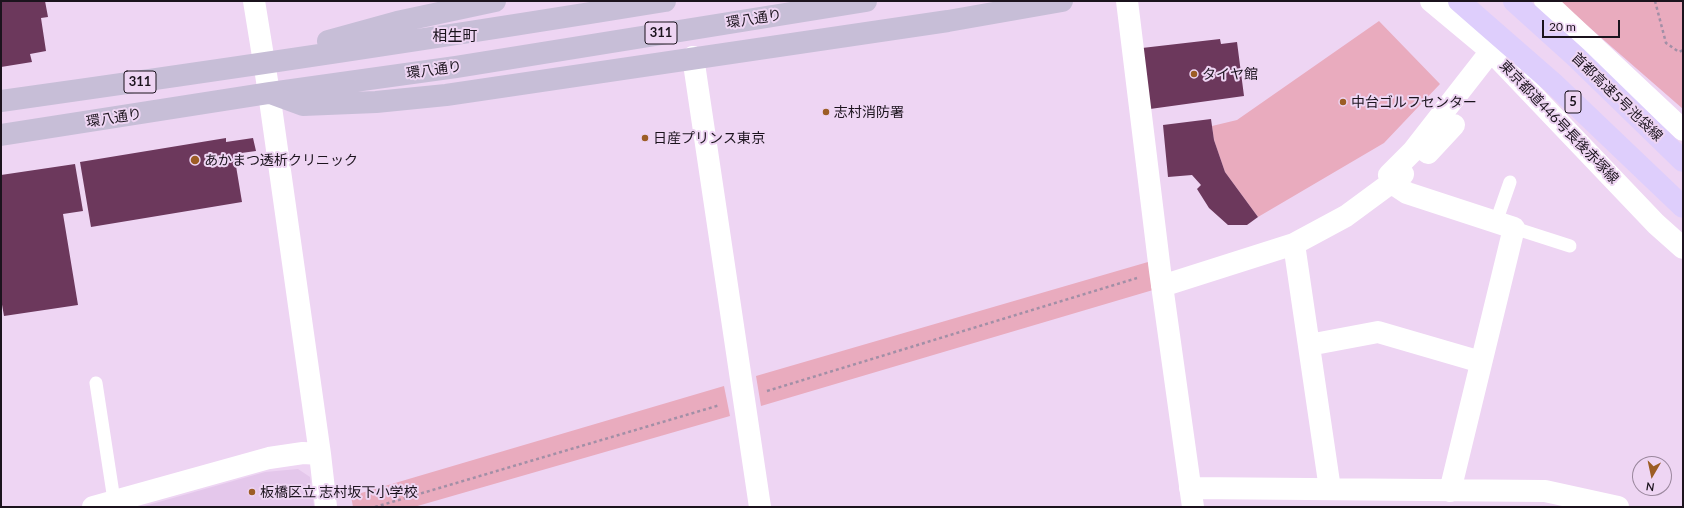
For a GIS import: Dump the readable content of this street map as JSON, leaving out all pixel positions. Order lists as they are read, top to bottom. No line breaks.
{"streets":{"highway":["首都高速5号池袋線","5"],"main road":["環八通り","311"],"street":["東京都道446号長後赤塚線"]},"districts":["相生町"],"places":["タイヤ館","中台ゴルフセンター","志村消防署","日産プリンス東京","あかまつ透析クリニック","板橋区立 志村坂下小学校"],"scale_bar":"20 m","north":"bottom"}
